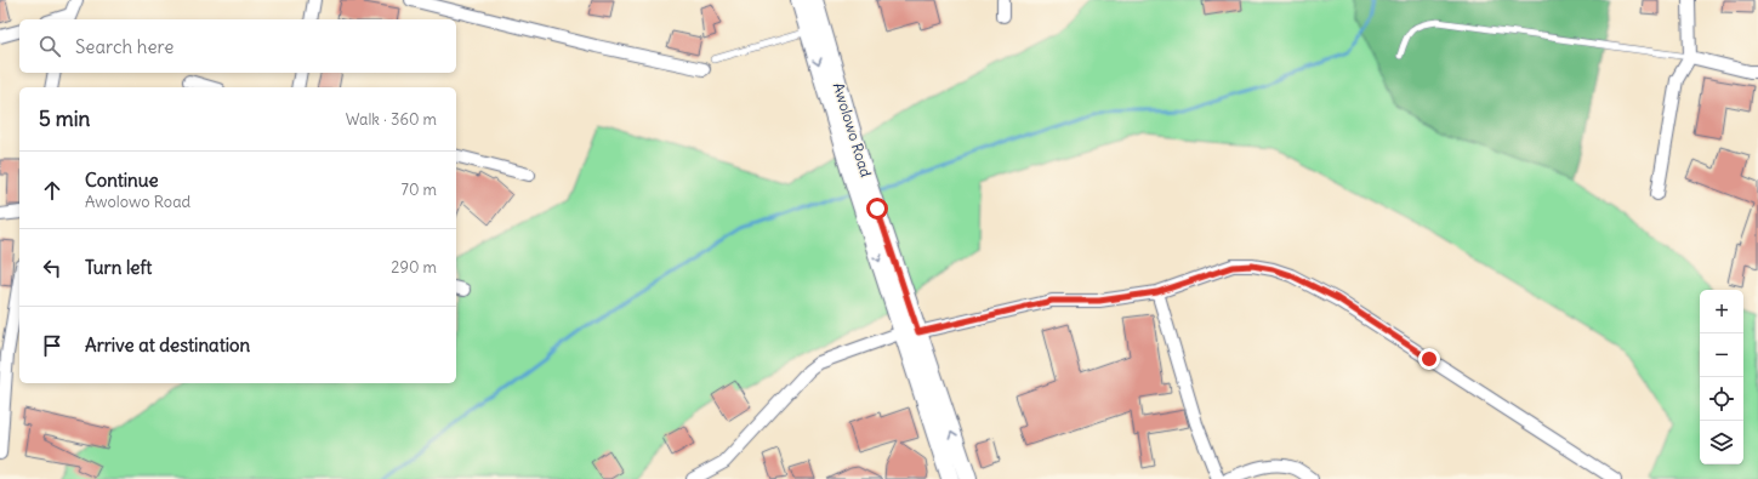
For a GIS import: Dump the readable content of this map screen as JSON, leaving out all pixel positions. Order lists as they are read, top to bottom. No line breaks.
{"streets":{"main road":["Awolowo Road"]},"page":{"search":"Search here","heading":["5 min","Walk · 360 m"],"list":[["Continue","Awolowo Road","70 m"],["Turn left","290 m"],"Arrive at destination"],"map_buttons":["+","−"]}}
